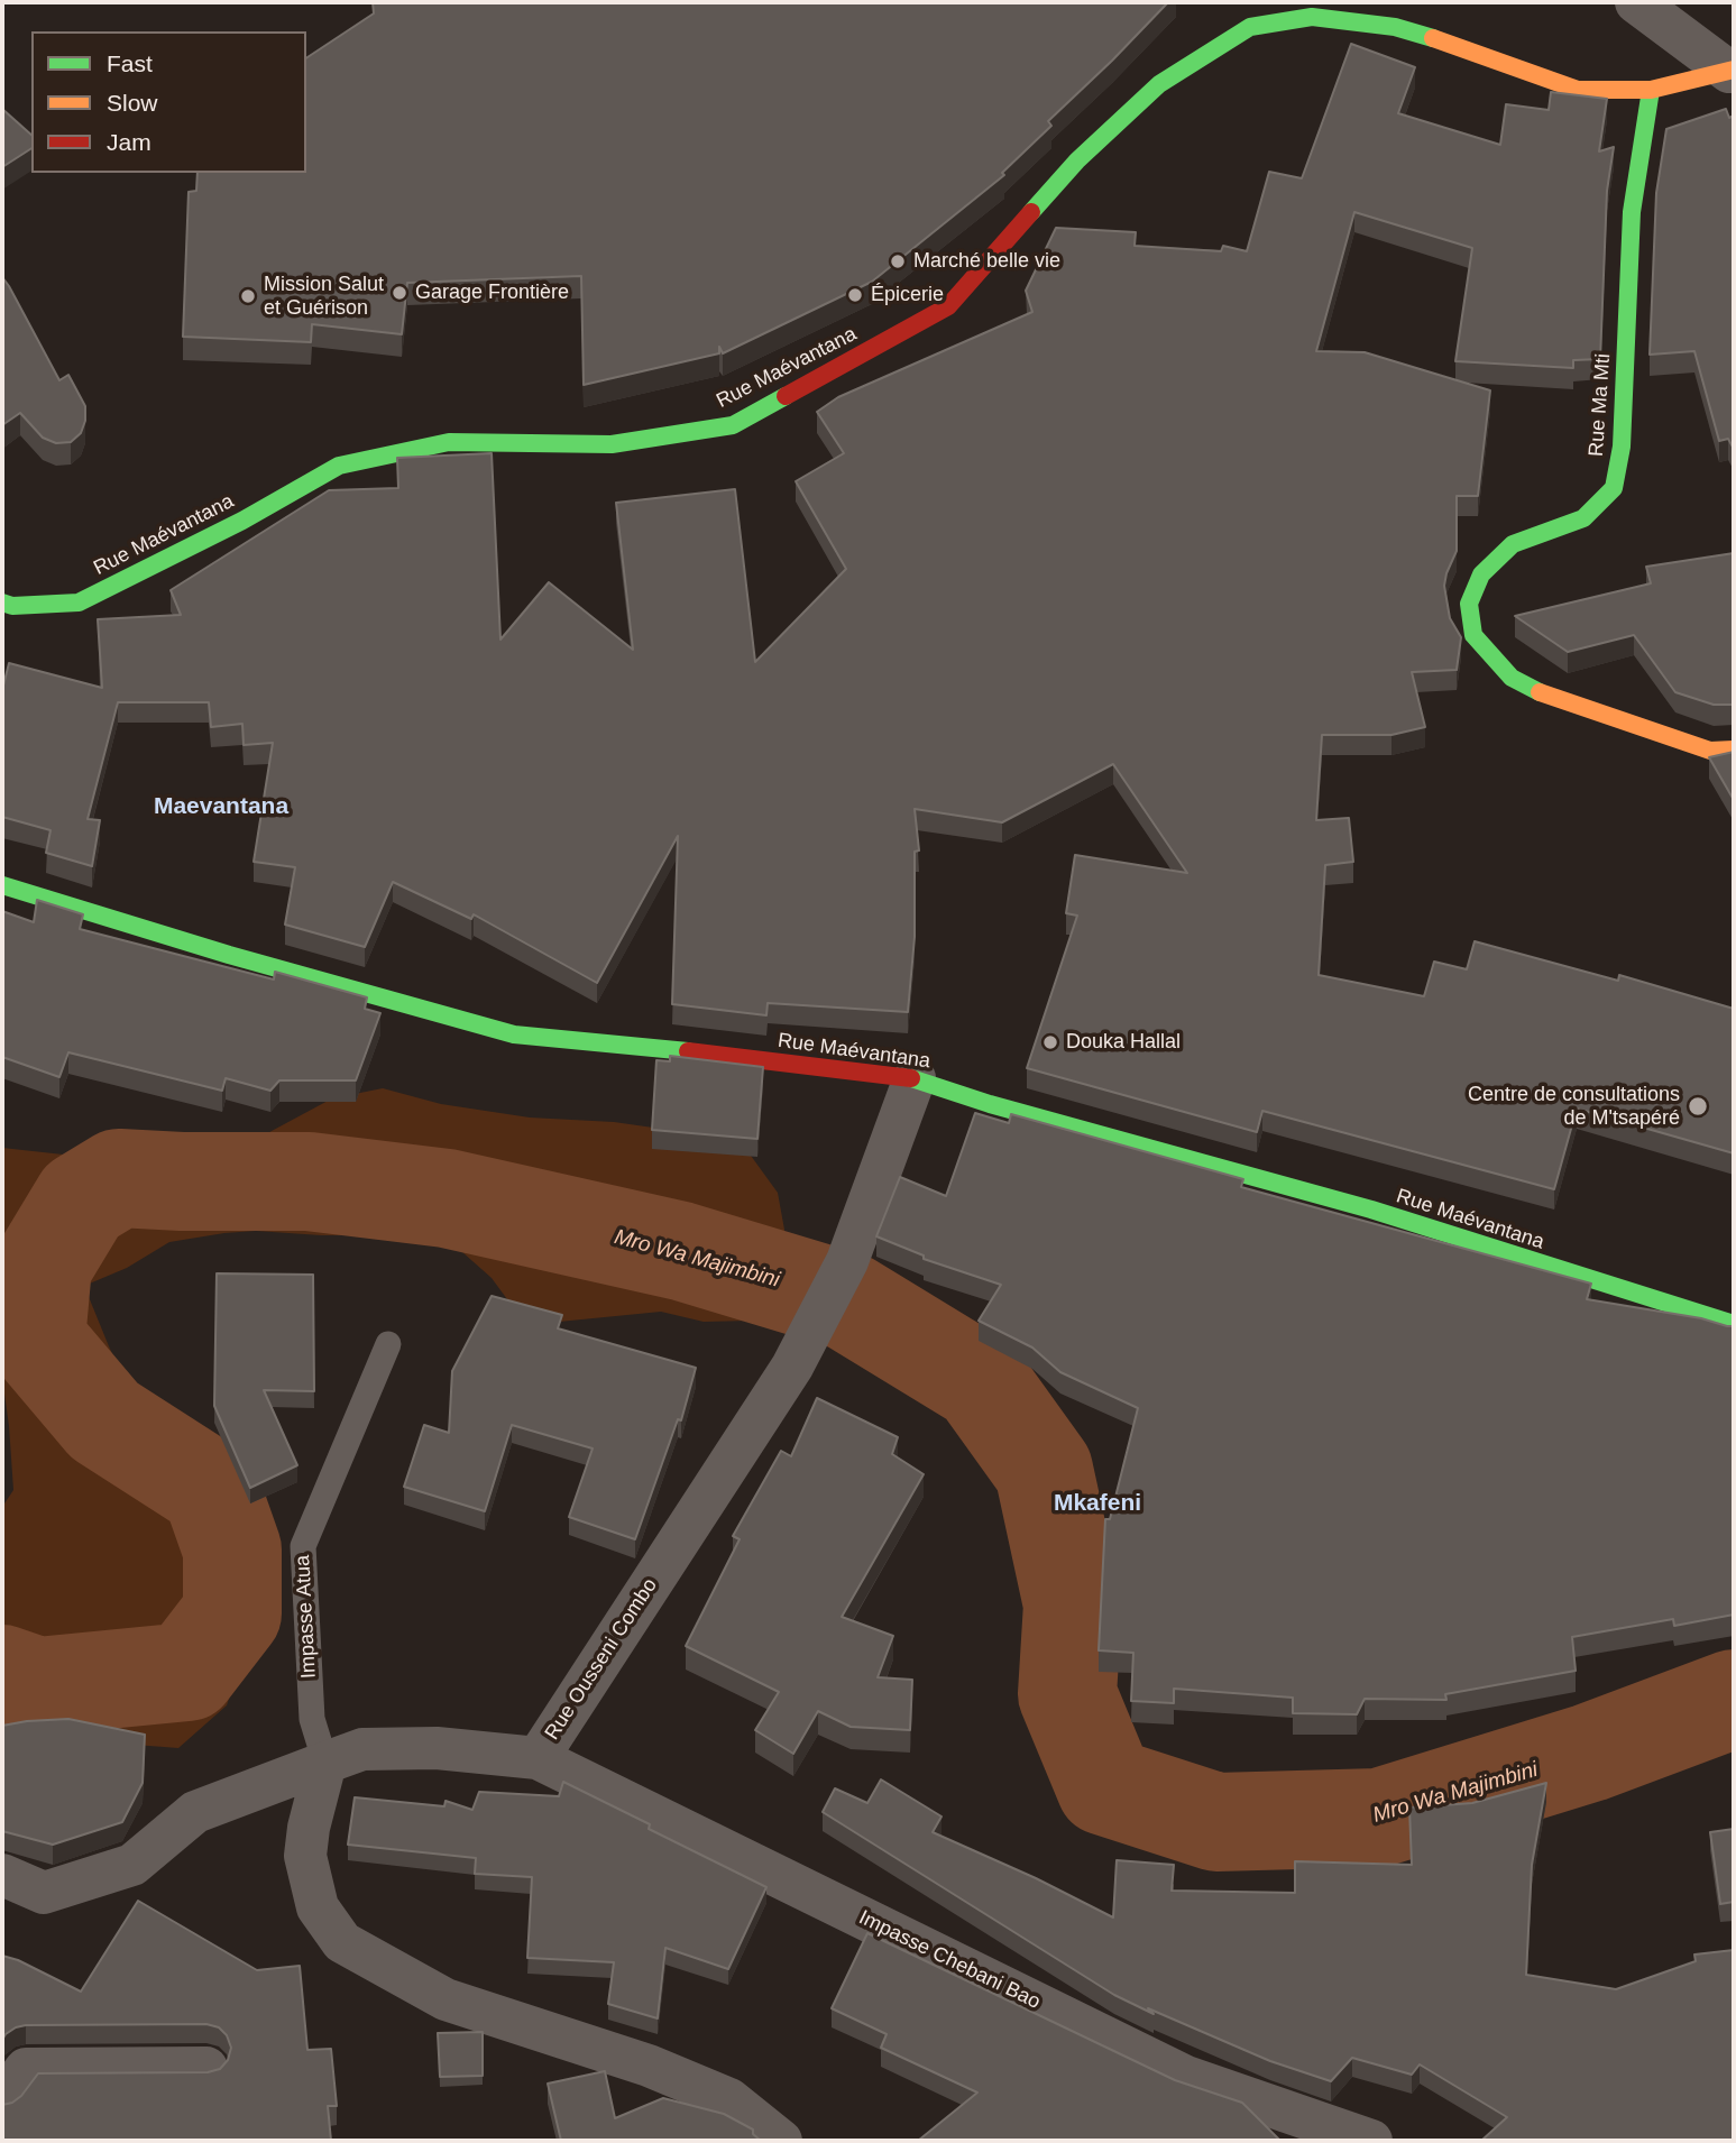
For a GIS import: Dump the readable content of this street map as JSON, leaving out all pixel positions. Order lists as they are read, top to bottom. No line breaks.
{"streets":{"street":["Rue Maévantana","Rue Ma Mti","Rue Ousseni Combo","Impasse Chebani Bao"],"lane":["Impasse Atua"]},"crossings":[["Rue Maévantana","Rue Ma Mti"],["Rue Maévantana","Rue Ousseni Combo"],["Impasse Atua","Rue Ousseni Combo"],["Rue Ousseni Combo","Impasse Chebani Bao"]],"districts":["Maevantana","Mkafeni"],"water":["Mro Wa Majimbini"],"places":["Marché belle vie","Garage Frontière","Épicerie","Mission Salut et Guérison","Douka Hallal","Centre de consultations de M'tsapéré"],"legend":["Fast","Slow","Jam"]}
